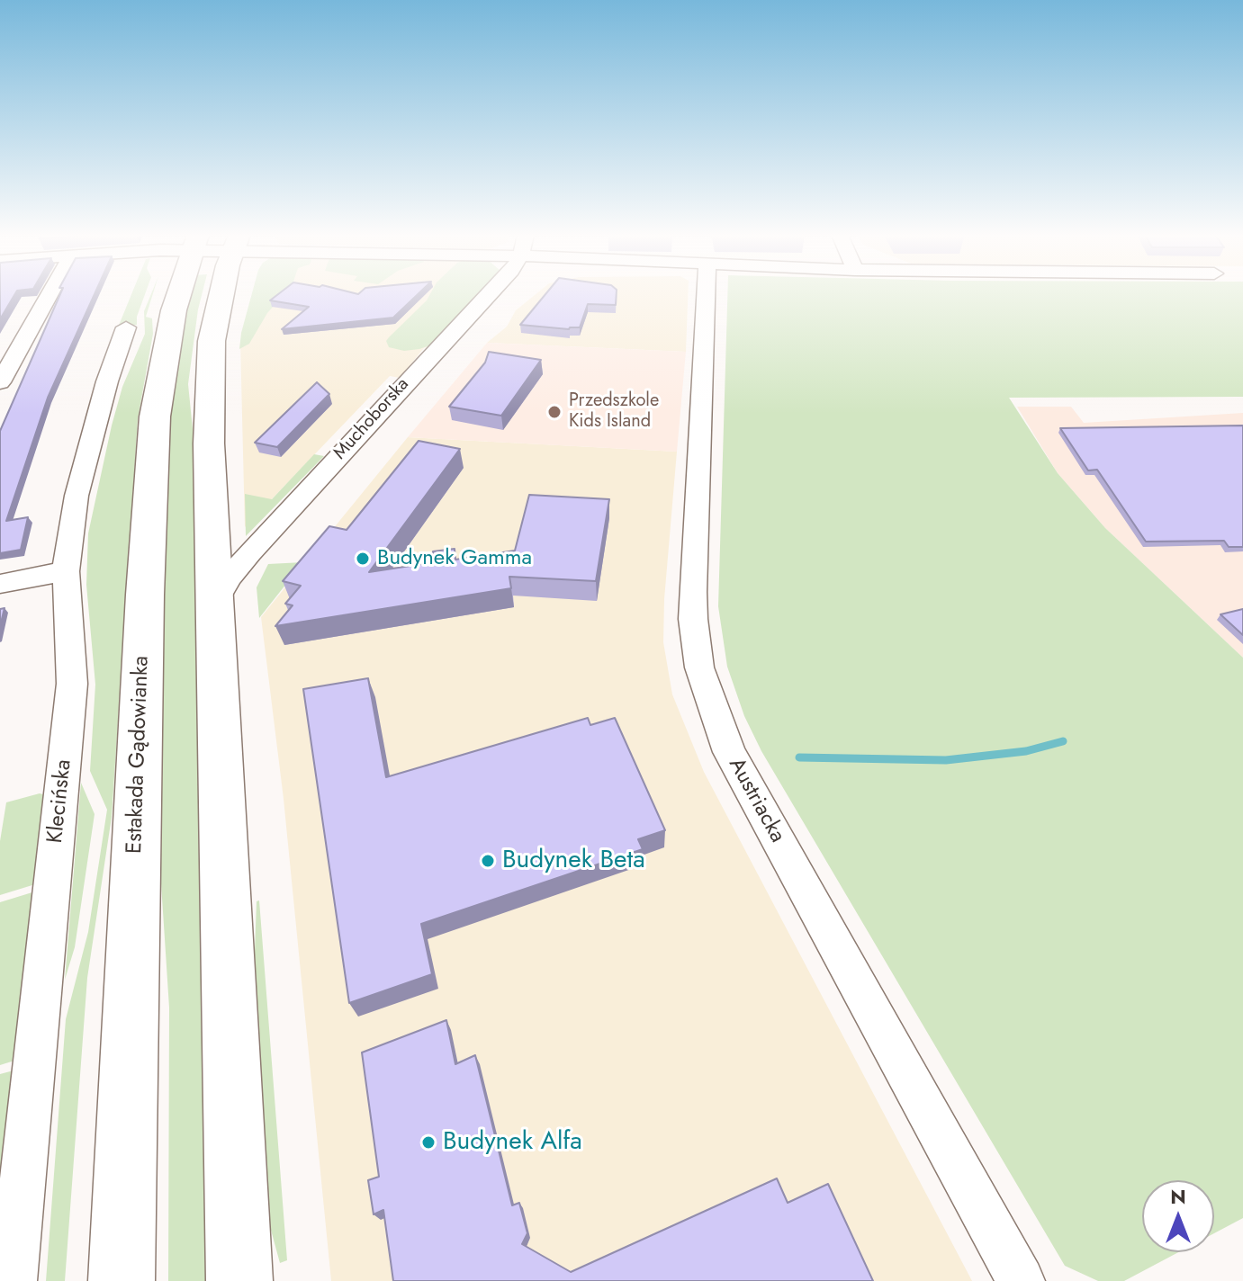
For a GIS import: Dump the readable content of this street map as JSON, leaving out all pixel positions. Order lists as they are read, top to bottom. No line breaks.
{"streets":{"main road":["Estakada Gądowianka"],"street":["Muchoborska","Austriacka","Klecińska"]},"places":["Przedszkole Kids Island","Budynek Gamma","Budynek Beta","Budynek Alfa"],"north":"top"}
